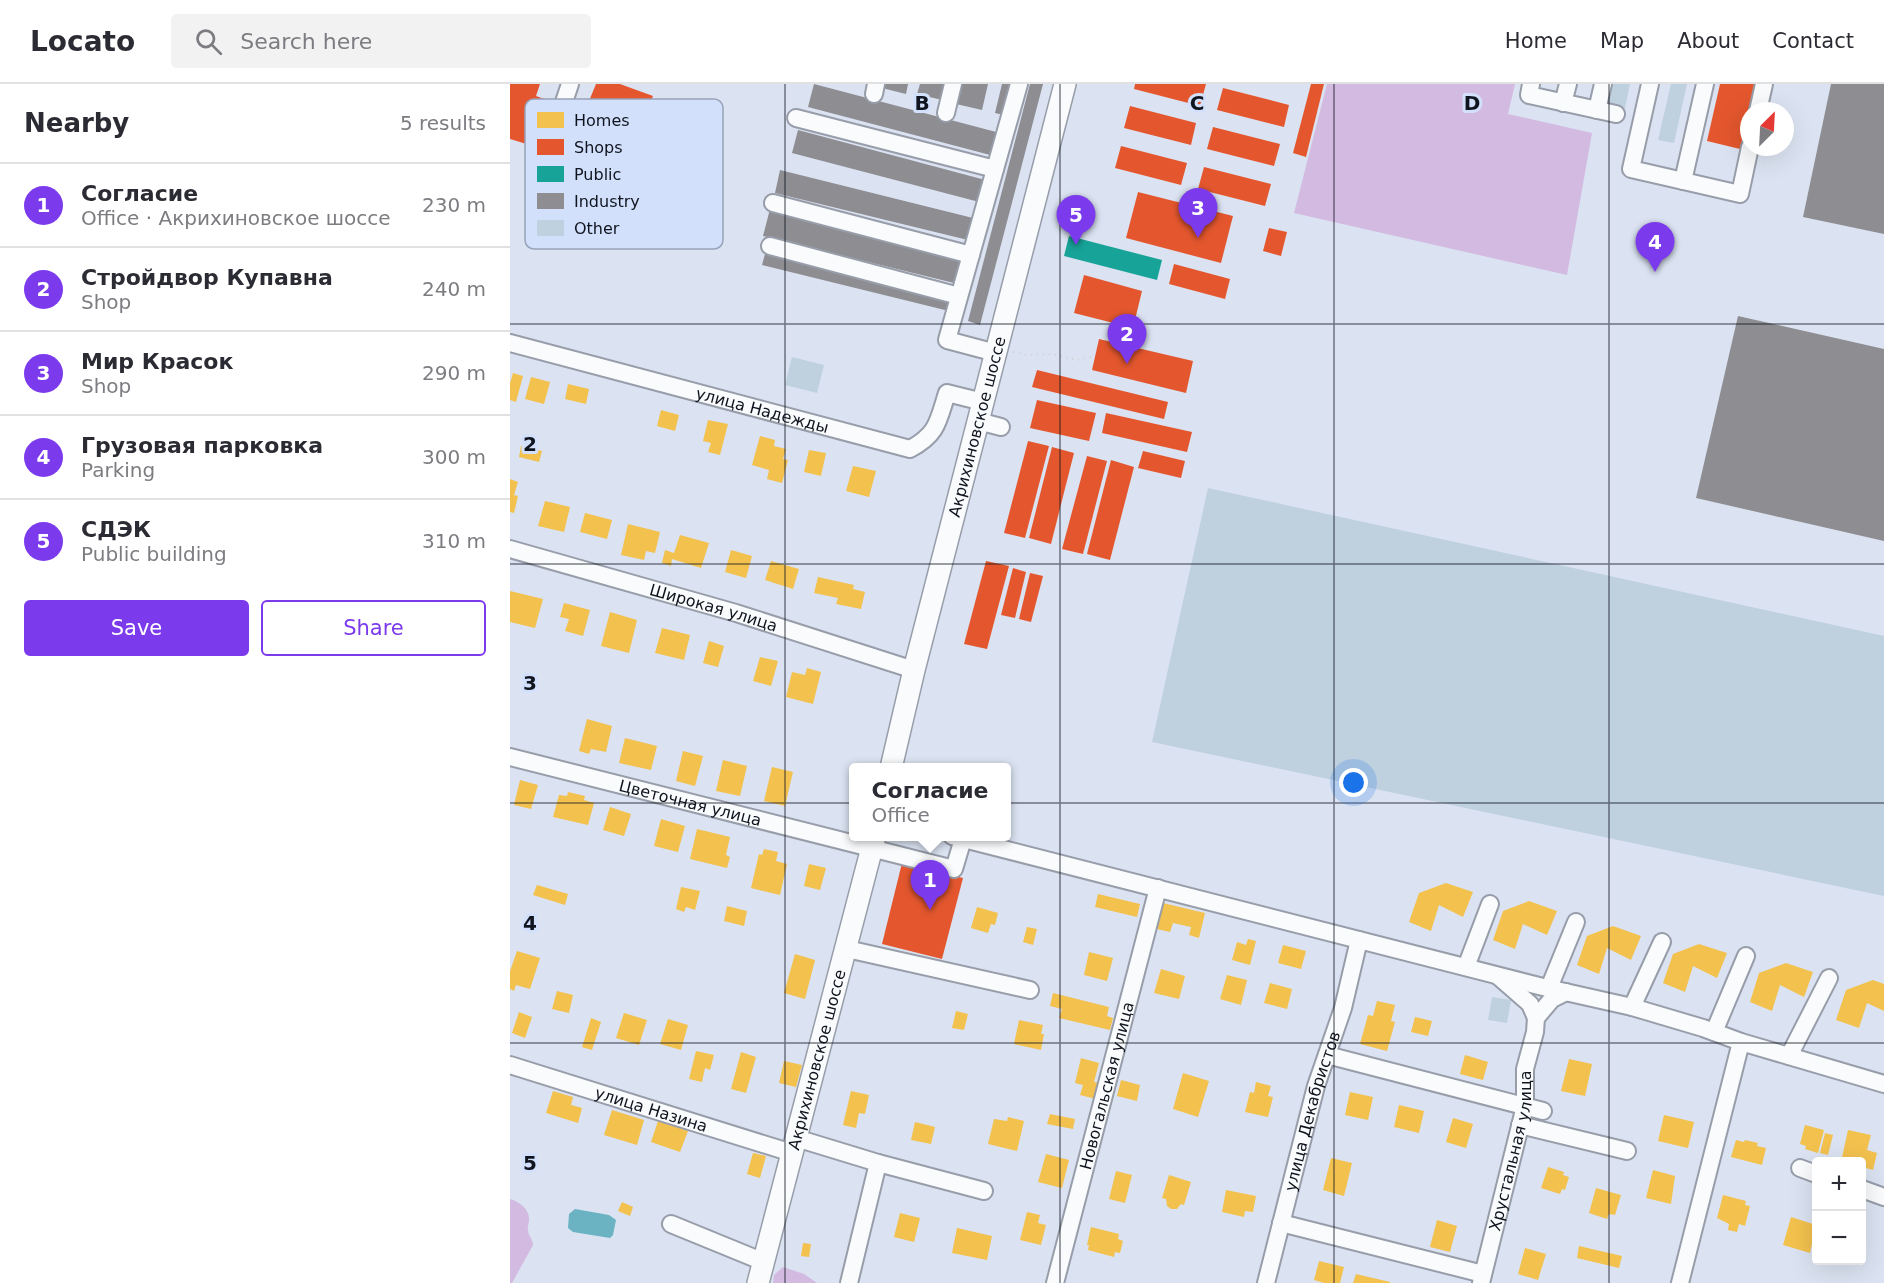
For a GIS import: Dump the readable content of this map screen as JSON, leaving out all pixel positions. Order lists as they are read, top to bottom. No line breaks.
{"streets":{"main road":["Акрихиновское шоссе"],"street":["улица Надежды","Широкая улица","Цветочная улица","Новогальская улица","улица Назина","улица Декабристов","Хрустальная улица"]},"crossings":[["улица Надежды","Акрихиновское шоссе"],["Акрихиновское шоссе","Широкая улица"],["Акрихиновское шоссе","Цветочная улица"],["Акрихиновское шоссе","улица Назина"]],"legend":["Homes","Shops","Public","Industry","Other"],"north":"top right","page":{"header":"Locato","search":"Search here","nav":["Home","Map","About","Contact"],"heading":["Nearby","5 results"],"list":[{"mark":"1","name":"Согласие","note":"Office · Акрихиновское шоссе","value":"230 m"},{"mark":"2","name":"Стройдвор Купавна","note":"Shop","value":"240 m"},{"mark":"3","name":"Мир Красок","note":"Shop","value":"290 m"},{"mark":"4","name":"Грузовая парковка","note":"Parking","value":"300 m"},{"mark":"5","name":"СДЭК","note":"Public building","value":"310 m"}],"pins":["3","5","4","2","1"],"buttons":["Save","Share"],"popup":["Согласие","Office"],"map_buttons":["+","−"]},"grid":{"columns":["B","C","D"],"rows":["2","3","4","5"]}}
